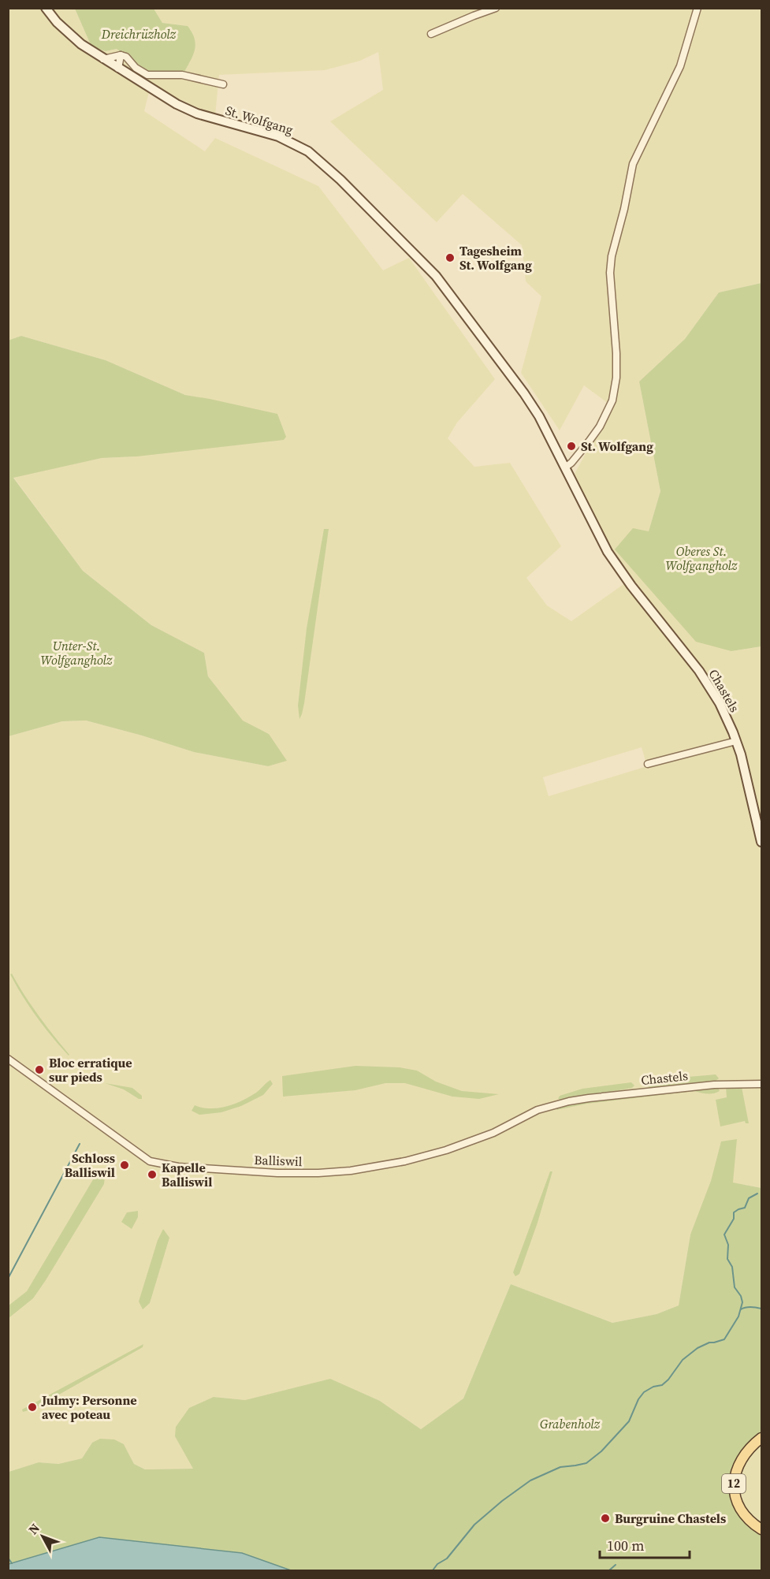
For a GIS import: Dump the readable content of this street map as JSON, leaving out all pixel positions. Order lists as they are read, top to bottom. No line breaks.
{"streets":{"main road":["St. Wolfgang","Chastels","12"],"street":["Balliswil"]},"crossings":[["St. Wolfgang","Chastels"],["Chastels","Balliswil"]],"parks":["Dreichrüzholz","Oberes St. Wolfgangholz","Unter-St. Wolfgangholz","Grabenholz"],"places":["Tagesheim St. Wolfgang","St. Wolfgang","Bloc erratique sur pieds","Schloss Balliswil","Kapelle Balliswil","Julmy: Personne avec poteau","Burgruine Chastels"],"scale_bar":"100 m","north":"top left"}
